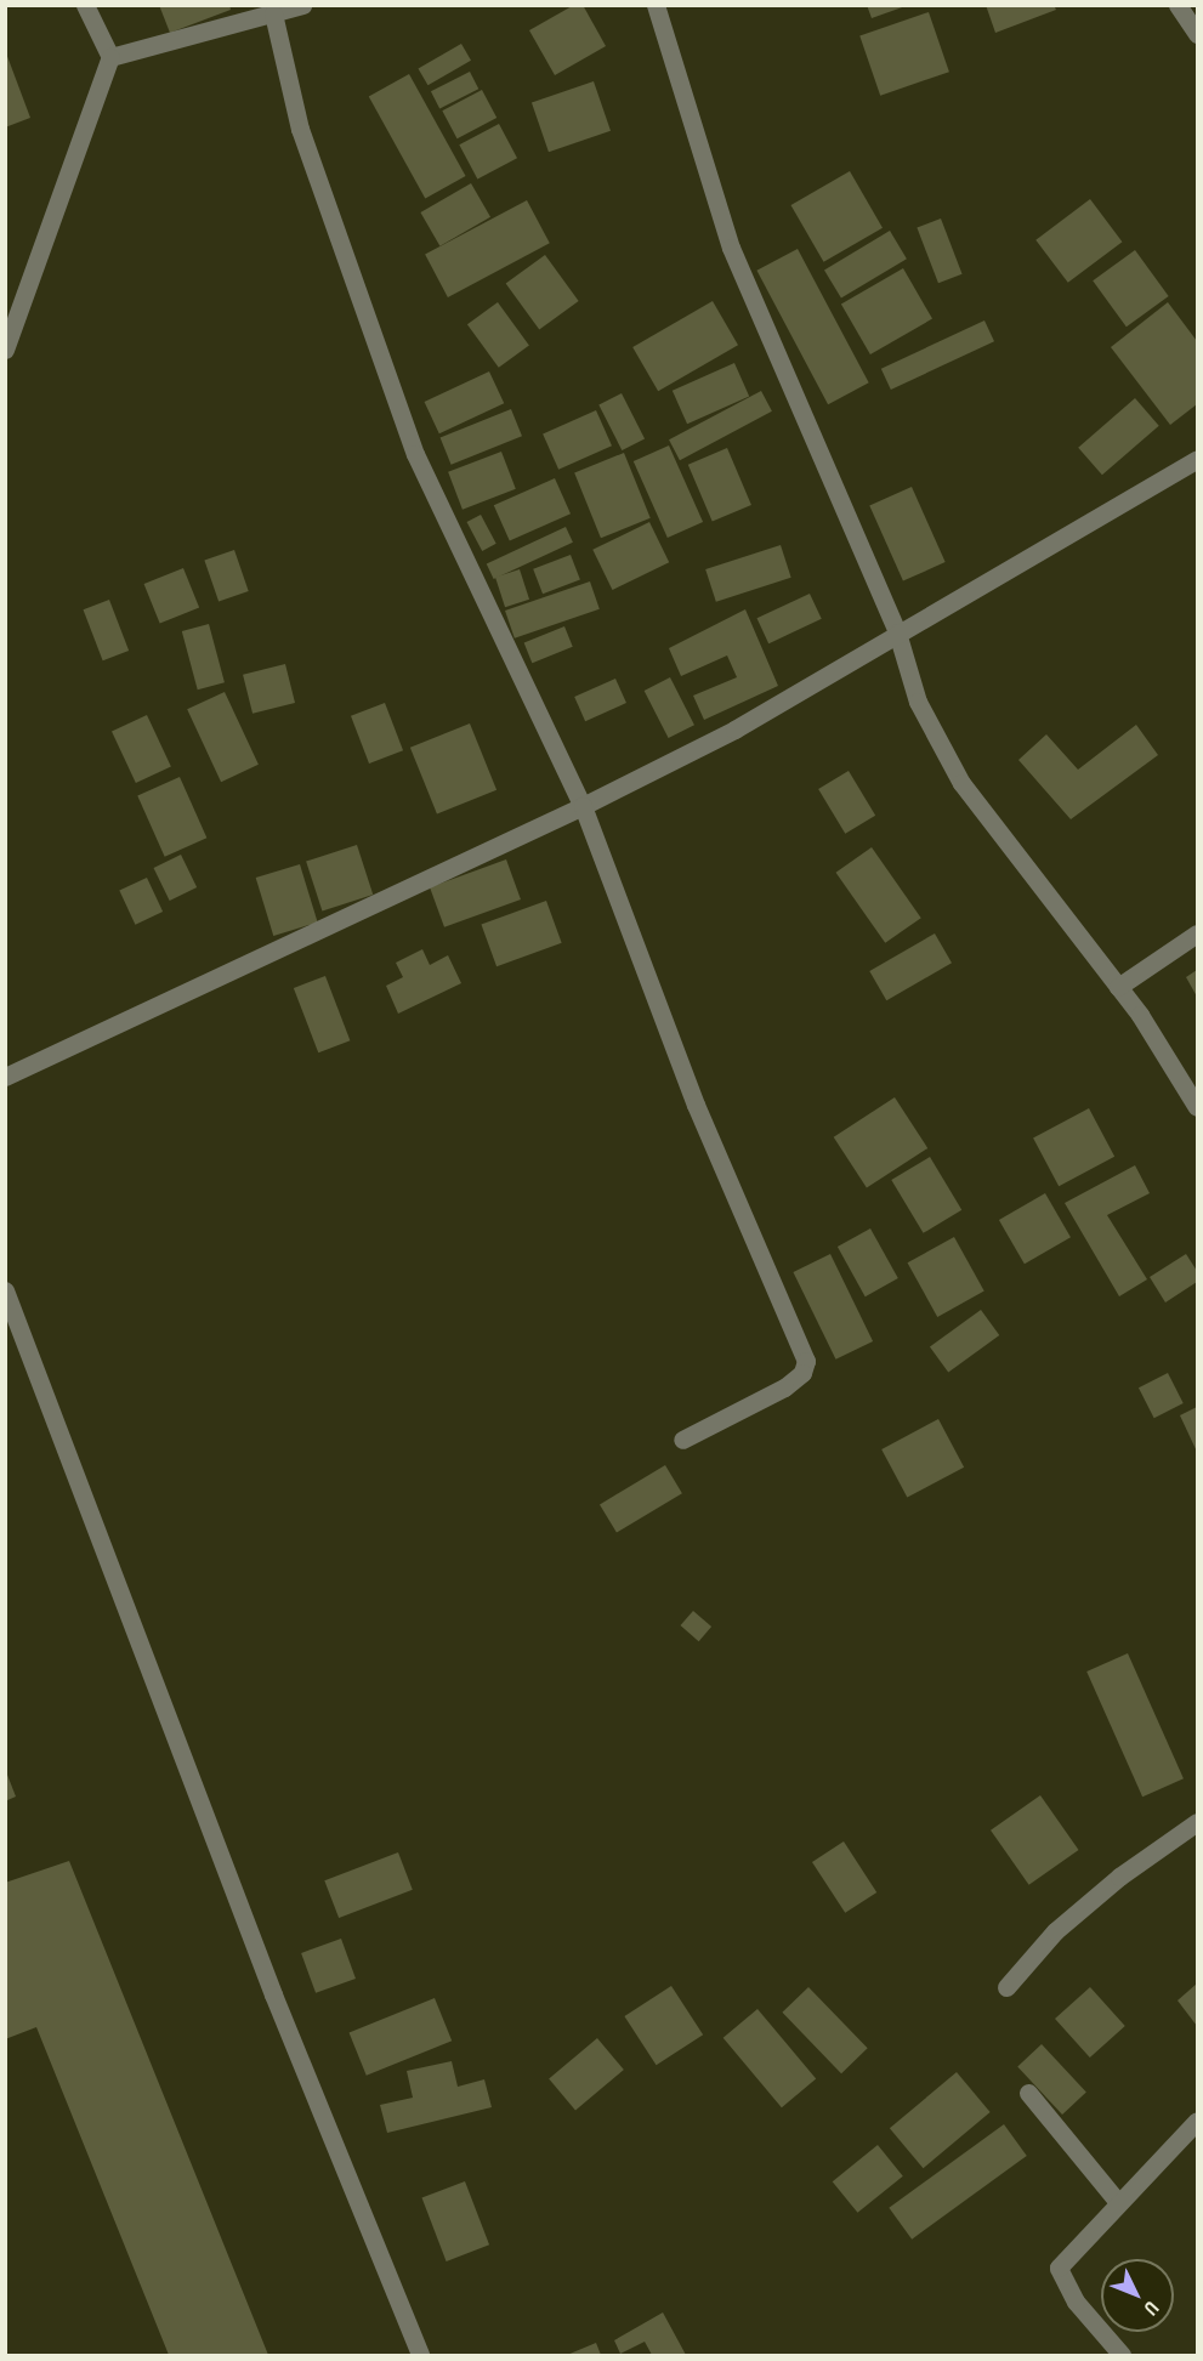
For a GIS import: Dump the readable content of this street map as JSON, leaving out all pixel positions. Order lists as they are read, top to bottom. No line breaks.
{"north":"bottom right"}
